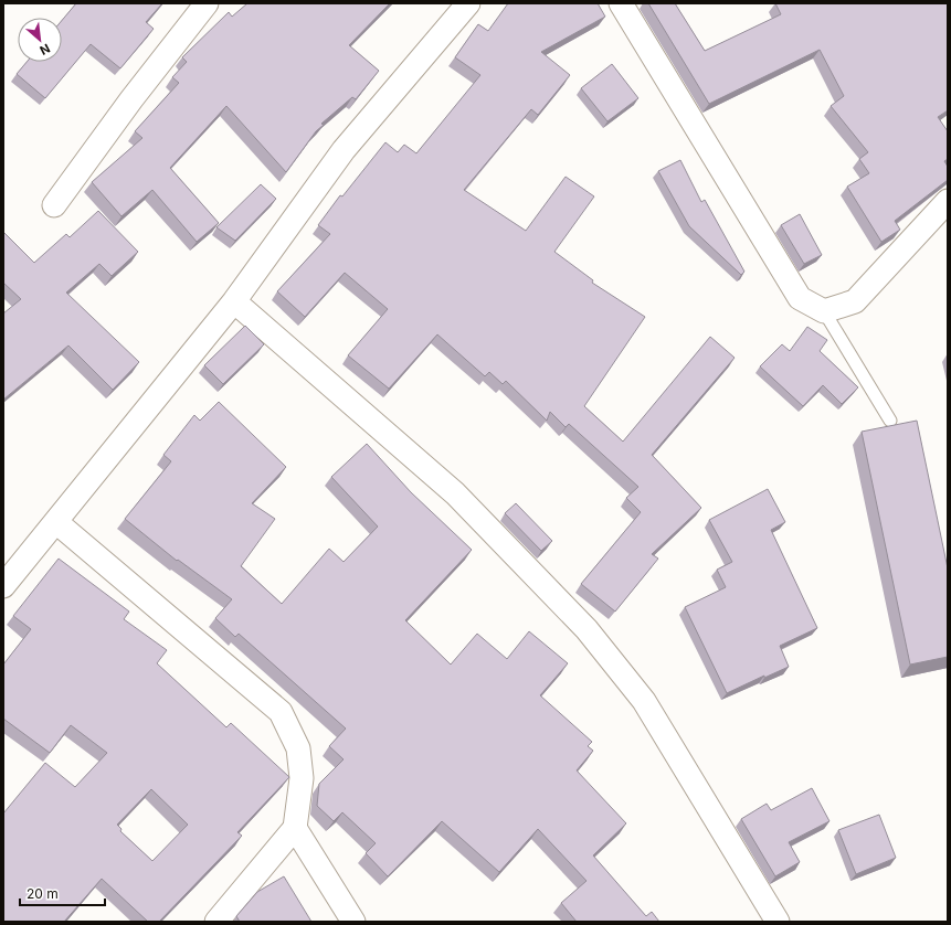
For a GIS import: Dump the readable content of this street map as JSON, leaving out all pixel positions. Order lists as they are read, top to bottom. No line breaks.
{"scale_bar":"20 m","north":"bottom right"}
